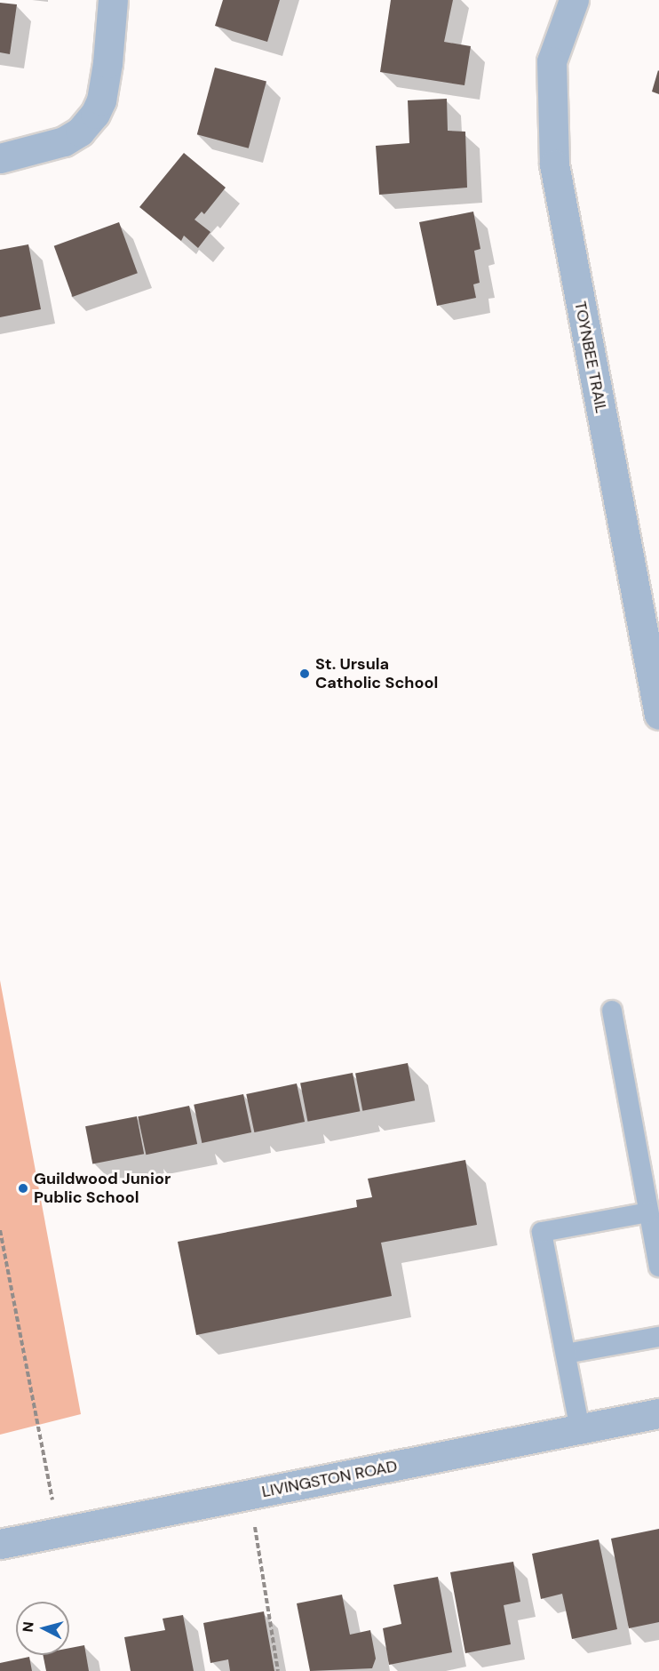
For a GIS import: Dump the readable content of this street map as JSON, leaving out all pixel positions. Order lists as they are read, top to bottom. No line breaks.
{"streets":{"street":["TOYNBEE TRAIL","LIVINGSTON ROAD"]},"places":["St. Ursula Catholic School","Guildwood Junior Public School"],"north":"left"}
